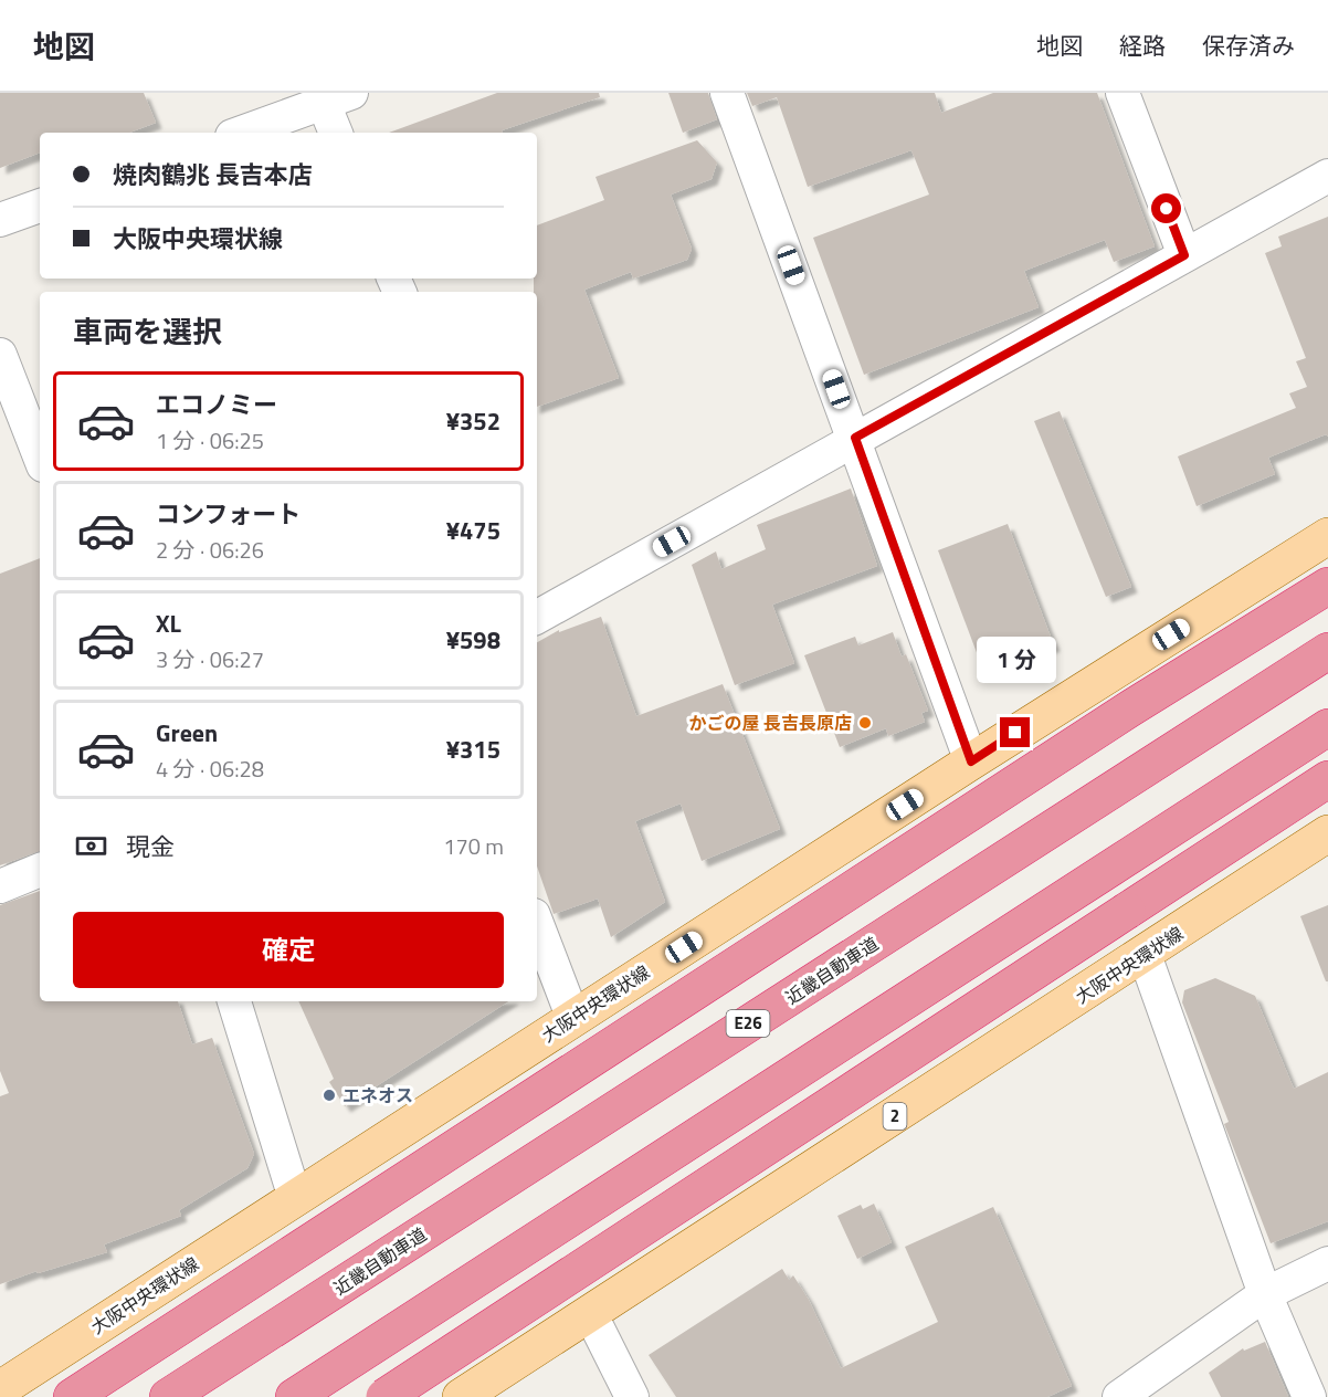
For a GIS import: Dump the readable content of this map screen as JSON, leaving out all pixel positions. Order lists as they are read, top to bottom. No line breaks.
{"streets":{"highway":["近畿自動車道","E26"],"main road":["大阪中央環状線","2"]},"places":["かごの屋 長吉長原店","エネオス"],"page":{"header":"地図","nav":["地図","経路","保存済み"],"banner":["焼肉鶴兆 長吉本店","大阪中央環状線"],"heading":"車両を選択","list":[{"name":"エコノミー","note":"1 分 · 06:25","value":"¥352"},{"name":"コンフォート","note":"2 分 · 06:26","value":"¥475"},{"name":"XL","note":"3 分 · 06:27","value":"¥598"},{"name":"Green","note":"4 分 · 06:28","value":"¥315"}],"bubble":"1 分","pay":["現金","170 m"],"buttons":"確定"}}
